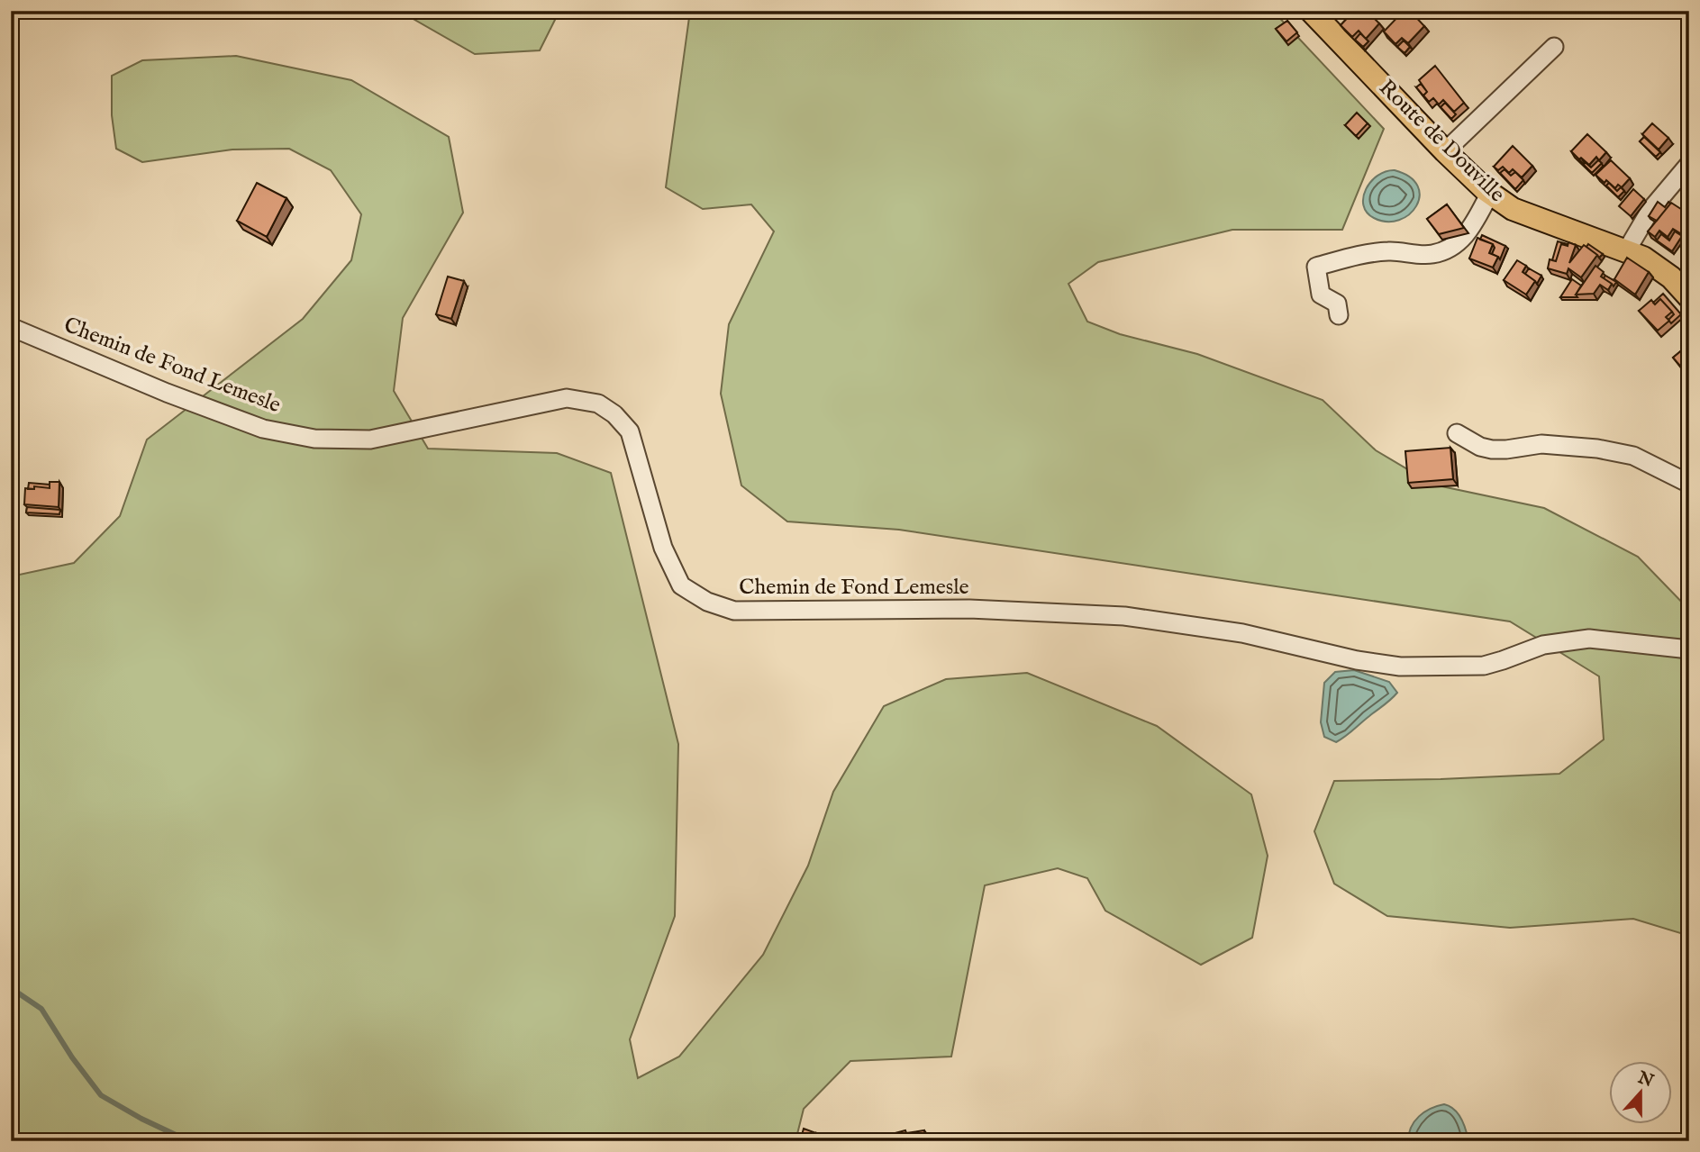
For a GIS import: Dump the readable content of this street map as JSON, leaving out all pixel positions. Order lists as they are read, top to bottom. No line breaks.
{"streets":{"main road":["Route de Douville"],"street":["Chemin de Fond Lemesle"]},"north":"top"}
